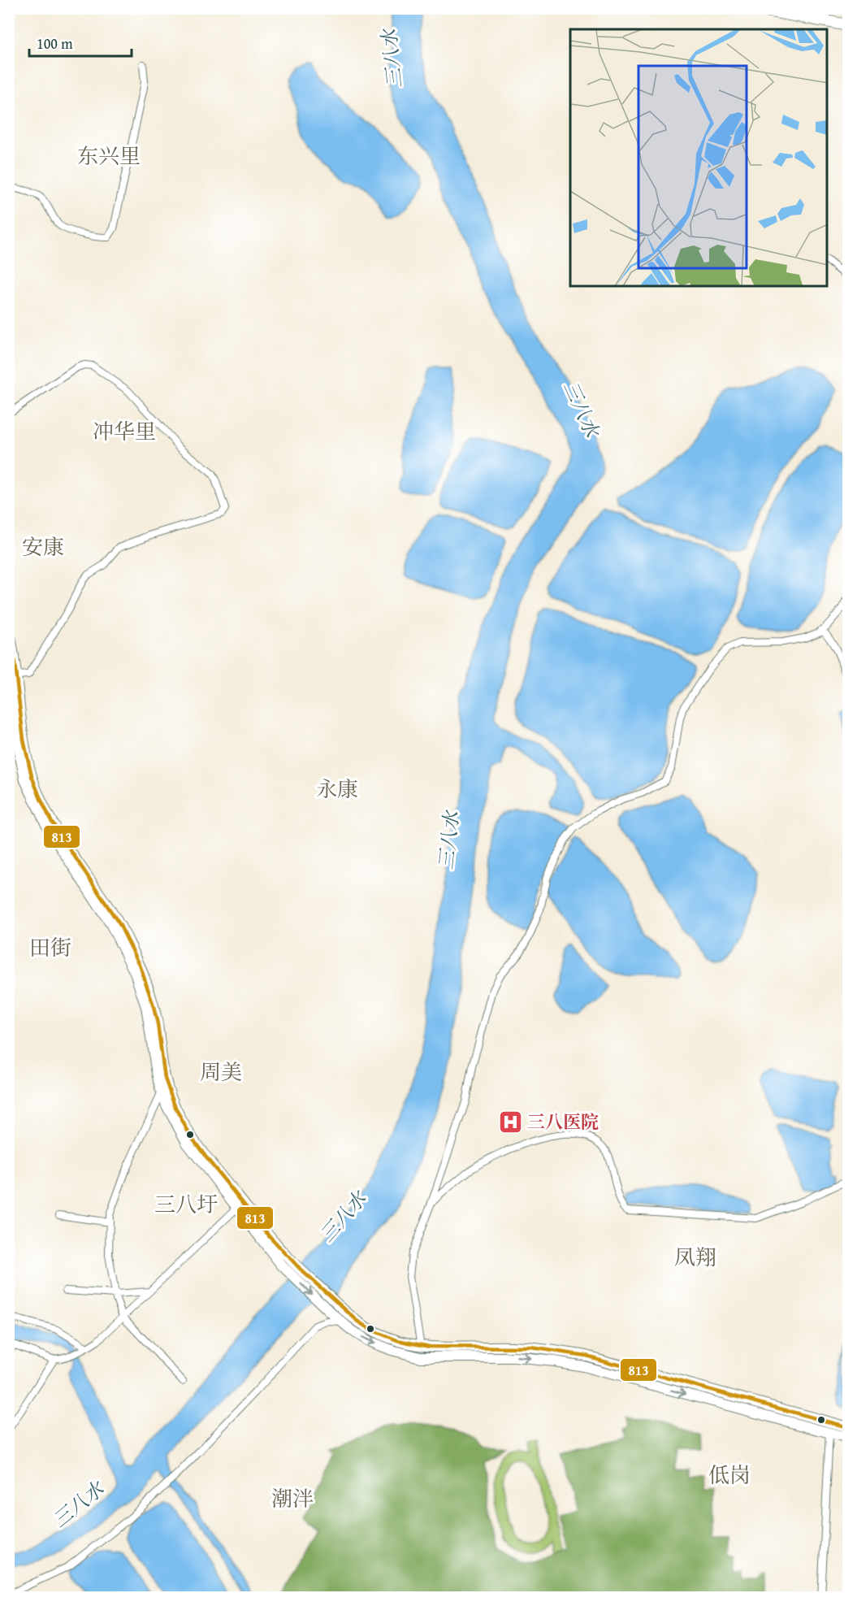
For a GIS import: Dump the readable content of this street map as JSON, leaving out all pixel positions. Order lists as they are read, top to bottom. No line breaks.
{"districts":["东兴里","冲华里","安康","永康","田街","周美","三八圩","凤翔","低岗","潮泮"],"water":["三八水"],"places":{"hospital":["三八医院"]},"lines":["transit line 813"],"scale_bar":"100 m"}
